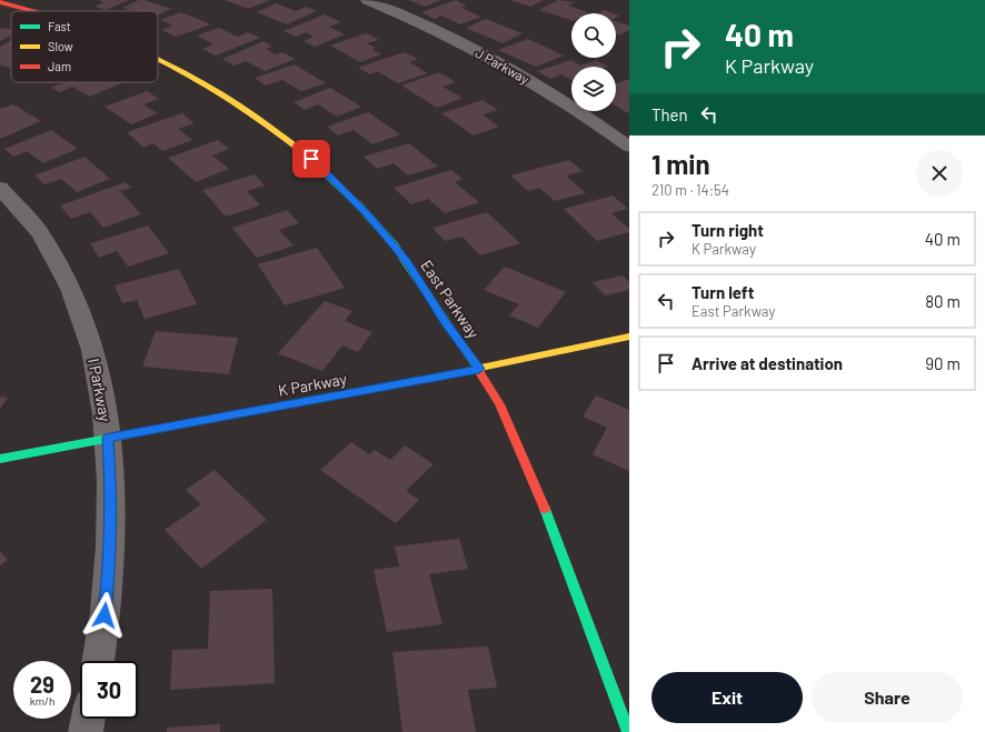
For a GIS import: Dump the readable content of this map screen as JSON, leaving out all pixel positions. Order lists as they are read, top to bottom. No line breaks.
{"streets":{"street":["J Parkway","East Parkway","K Parkway","I Parkway"]},"crossings":[["East Parkway","K Parkway"],["K Parkway","I Parkway"]],"legend":["Fast","Slow","Jam"],"page":{"turn":["40 m","K Parkway"],"then":"Then","heading":["1 min","210 m · 14:54"],"list":[{"name":"Turn right","note":"K Parkway","value":"40 m"},{"name":"Turn left","note":"East Parkway","value":"80 m"},{"name":"Arrive at destination","value":"90 m"}],"speed":"29 km/h","limit":"30","buttons":["Exit","Share"]}}
